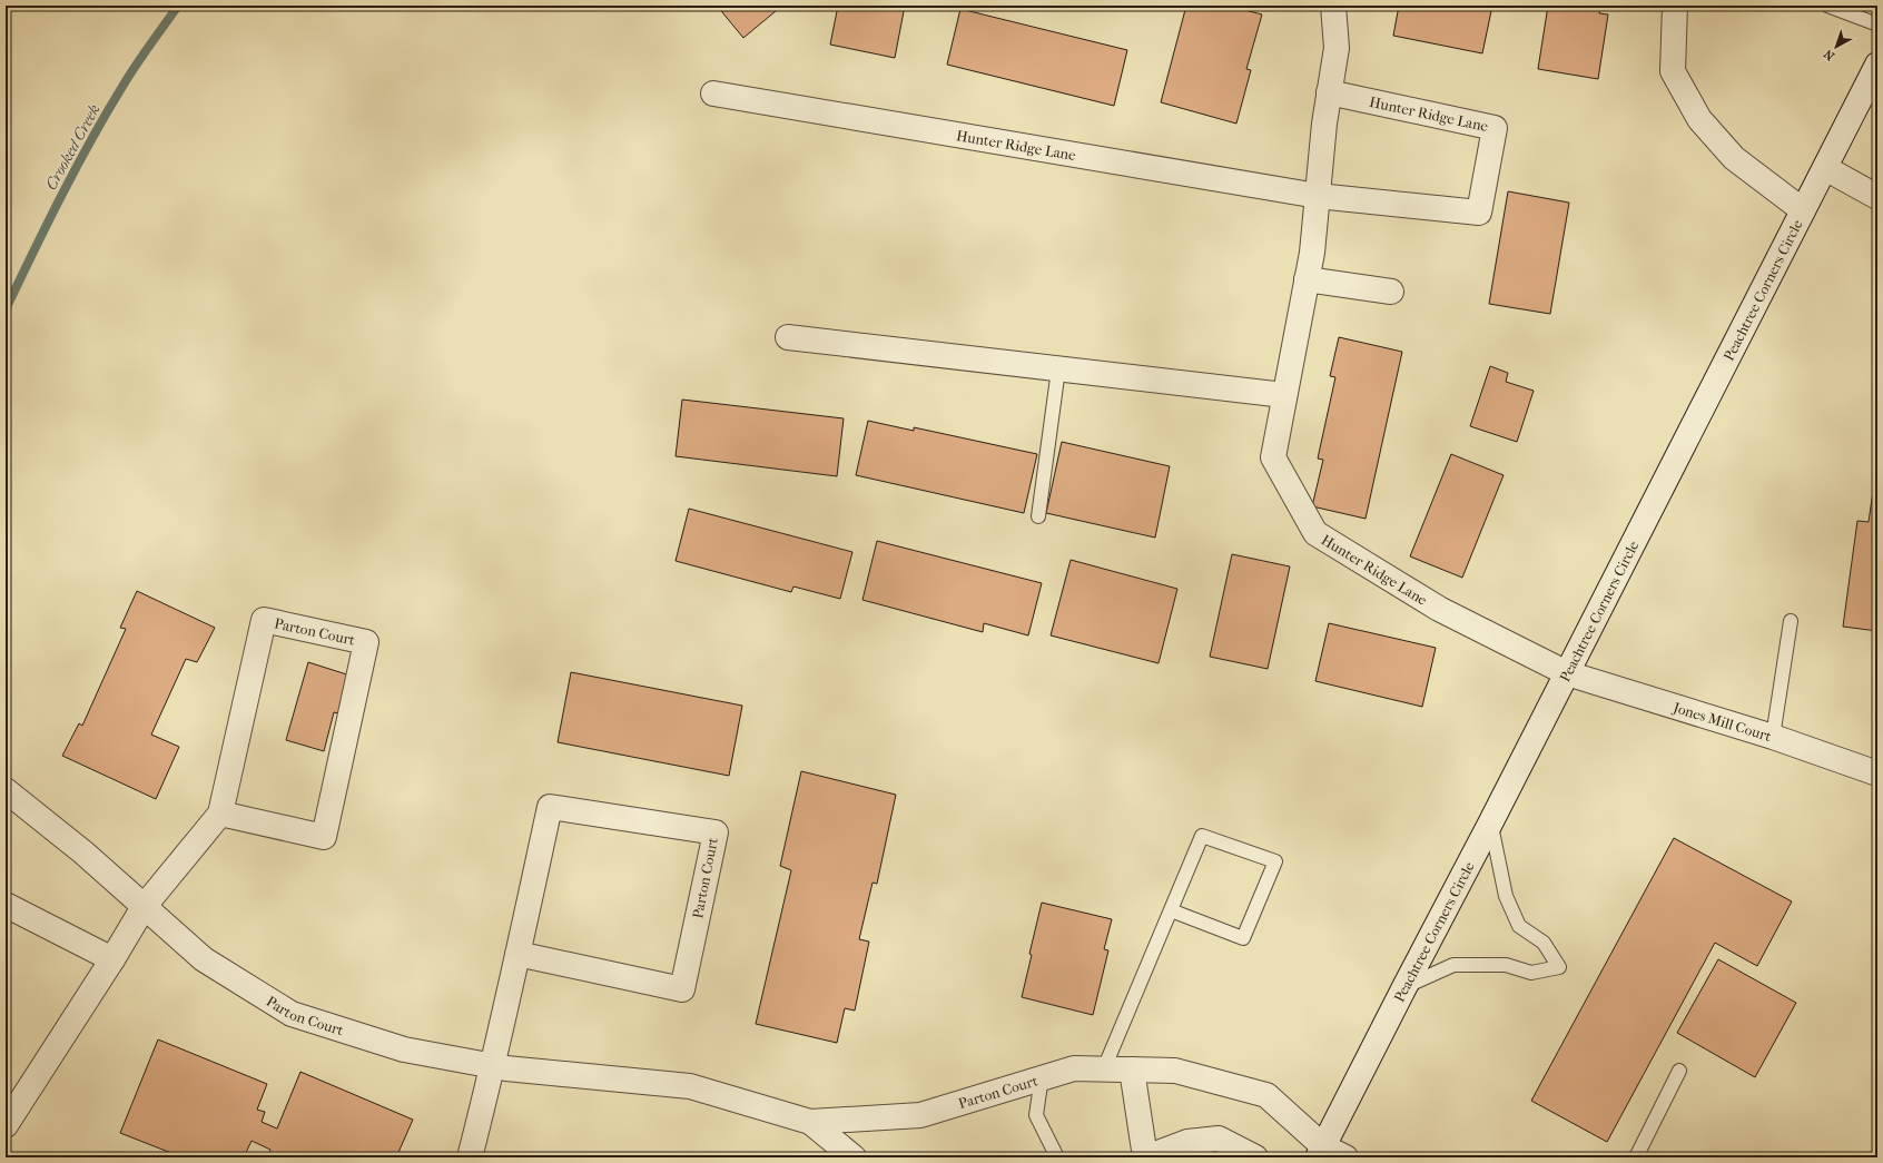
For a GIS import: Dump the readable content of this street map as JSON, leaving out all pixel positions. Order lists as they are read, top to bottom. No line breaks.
{"streets":{"street":["Hunter Ridge Lane","Peachtree Corners Circle","Parton Court","Jones Mill Court"]},"crossings":[["Hunter Ridge Lane","Peachtree Corners Circle"],["Hunter Ridge Lane","Jones Mill Court"],["Peachtree Corners Circle","Parton Court"],["Peachtree Corners Circle","Jones Mill Court"]],"water":["Crooked Creek"],"north":"bottom left"}
